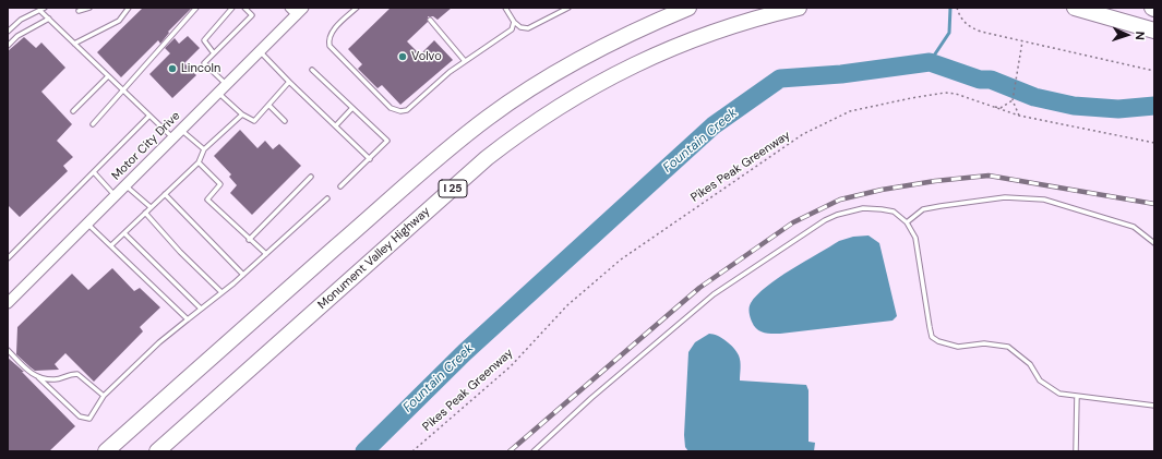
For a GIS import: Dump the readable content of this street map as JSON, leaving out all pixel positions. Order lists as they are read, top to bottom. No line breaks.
{"streets":{"highway":["I 25","Monument Valley Highway"],"street":["Motor City Drive"],"path":["Pikes Peak Greenway"]},"water":["Fountain Creek"],"places":["Volvo","Lincoln"],"north":"right"}
